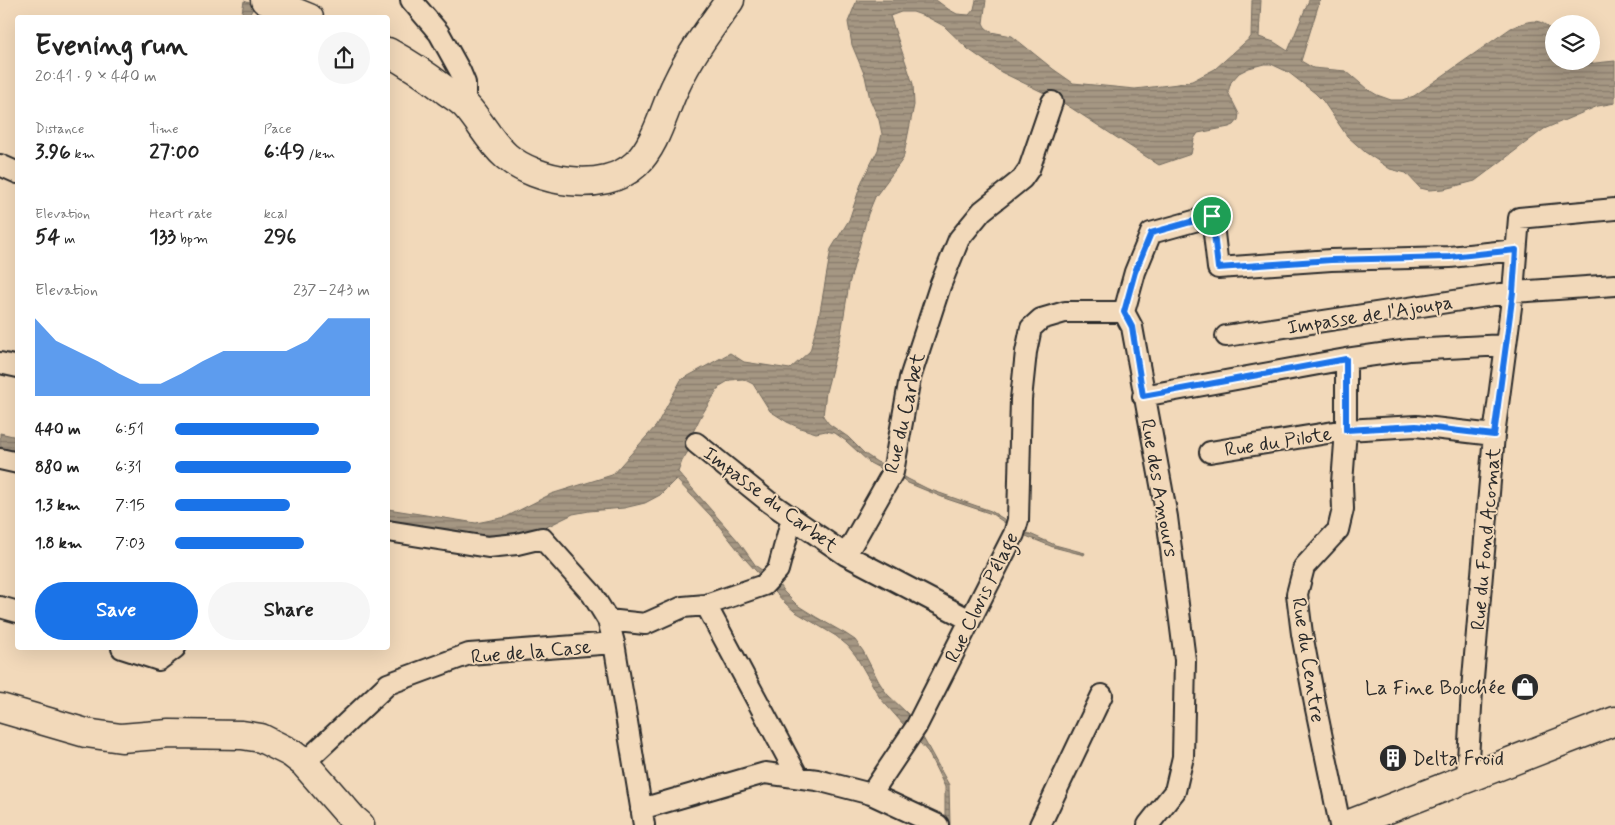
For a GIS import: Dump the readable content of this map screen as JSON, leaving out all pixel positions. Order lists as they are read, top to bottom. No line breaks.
{"streets":{"street":["Impasse de l'Ajoupa","Rue du Carbet","Rue du Pilote","Rue des Amours","Impasse du Carbet","Rue du Fond Acomat","Rue Clovis Pélage","Rue de la Case","Rue du Centre"]},"crossings":[["Impasse de l'Ajoupa","Rue du Fond Acomat"],["Rue du Carbet","Impasse du Carbet"],["Rue du Pilote","Rue du Fond Acomat"],["Rue du Pilote","Rue du Centre"],["Rue des Amours","Rue Clovis Pélage"]],"places":{"shop":["La Fine Bouchée"],"building":["Delta Froid"]},"page":{"heading":["Evening run","20:41 · 9 × 440 m"],"stats":[["Distance","3.96 km"],["Time","27:00"],["Pace","6:49 /km"],["Elevation","54 m"],["Heart rate","133 bpm"],["kcal","296"]],"chart":["Elevation","237–243 m"],"list":[{"name":"440 m","note":"6:51"},{"name":"880 m","note":"6:31"},{"name":"1.3 km","note":"7:15"},{"name":"1.8 km","note":"7:03"}],"buttons":["Save","Share"]}}
